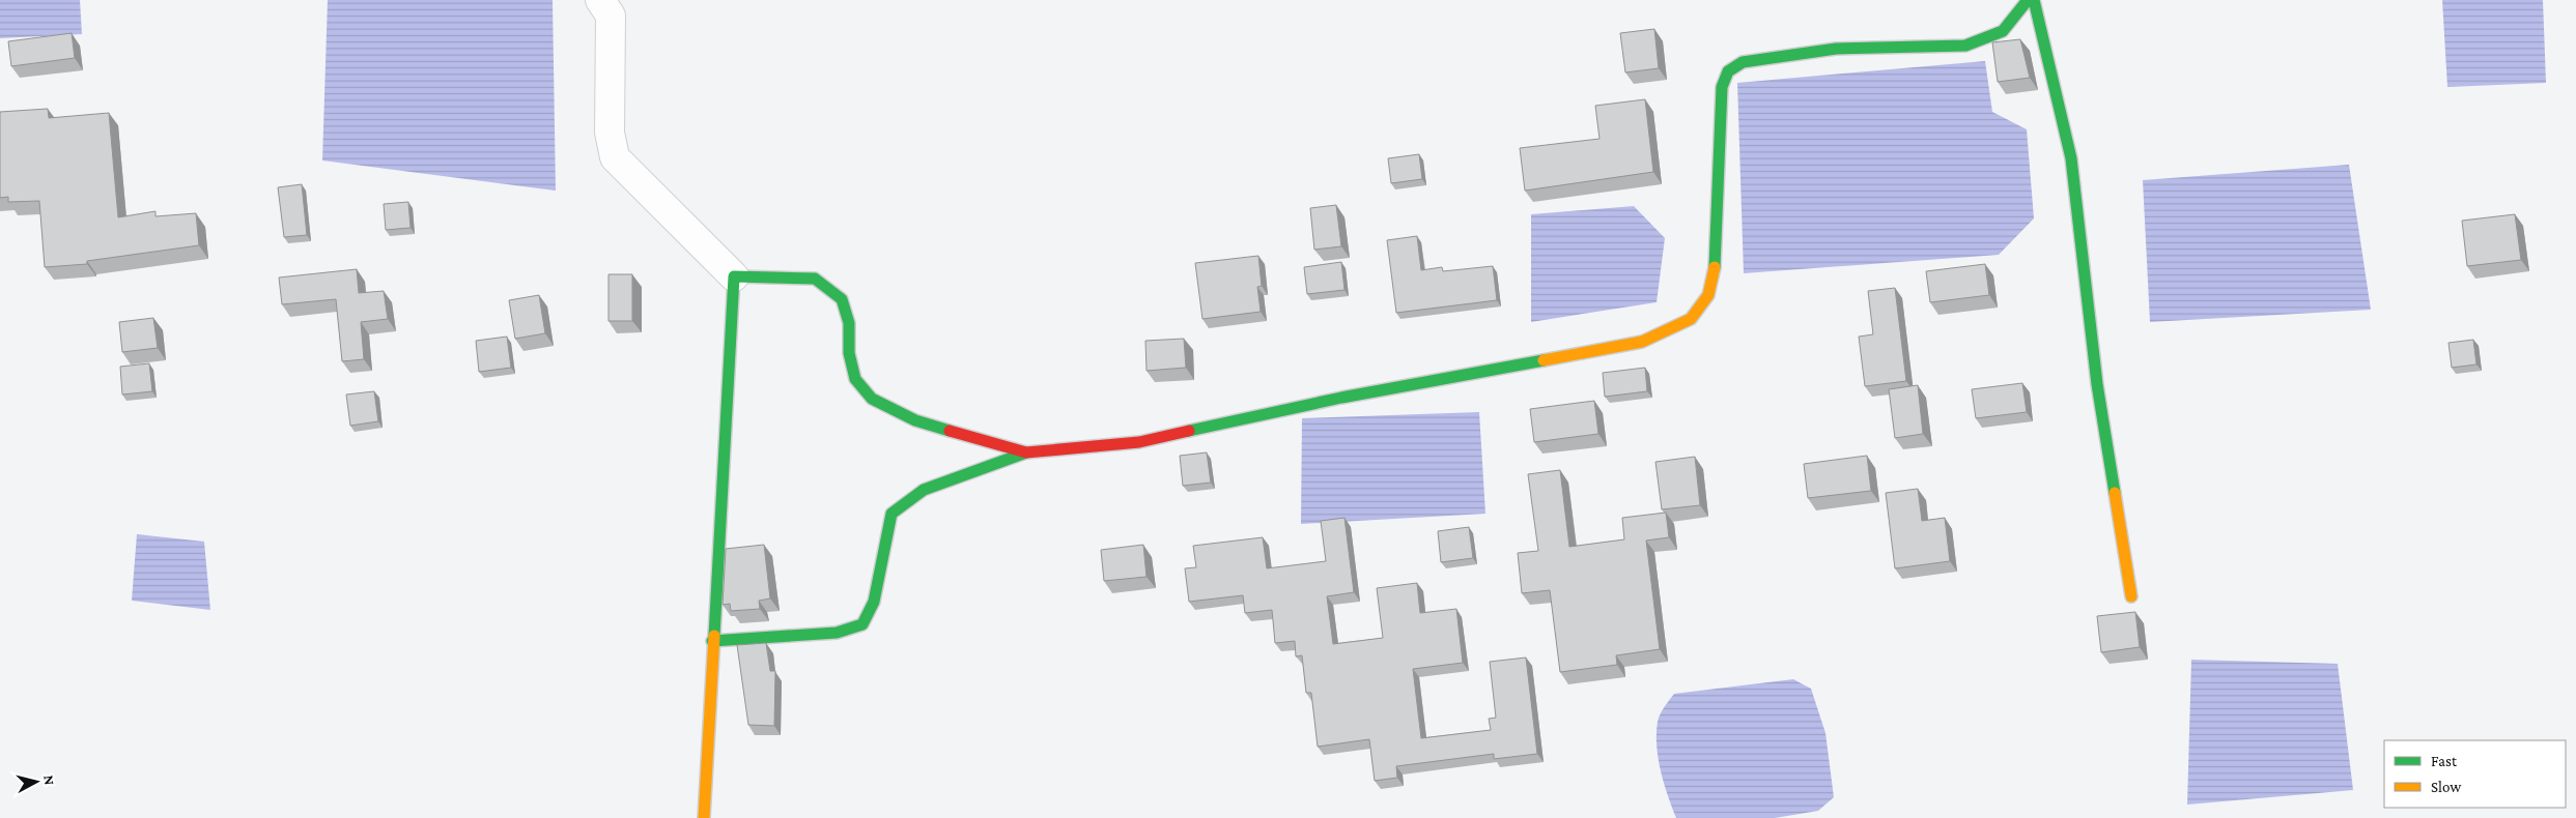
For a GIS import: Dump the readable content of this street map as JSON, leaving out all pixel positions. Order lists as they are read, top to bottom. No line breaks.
{"legend":["Fast","Slow"],"north":"right"}
